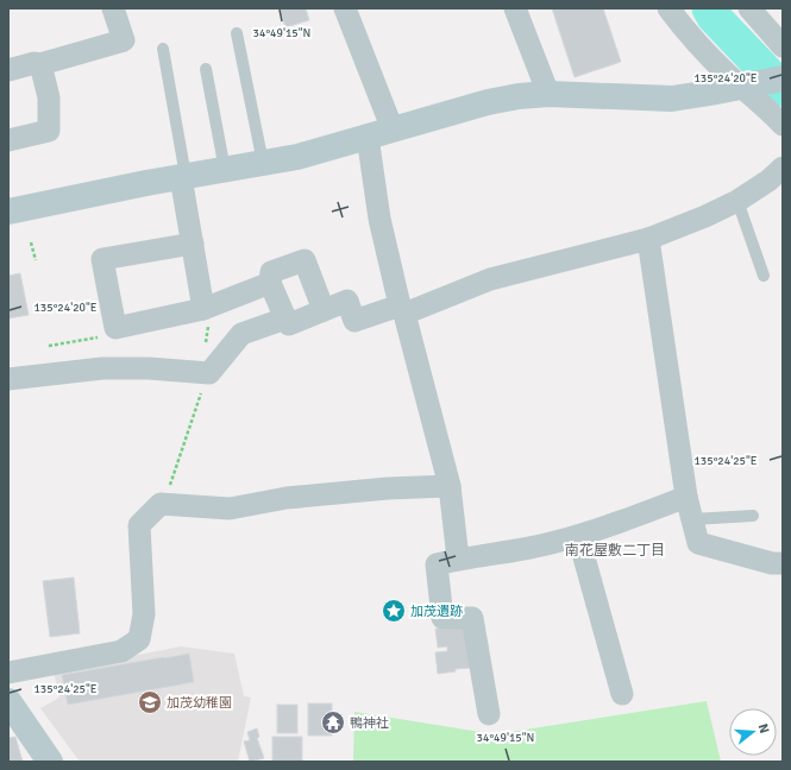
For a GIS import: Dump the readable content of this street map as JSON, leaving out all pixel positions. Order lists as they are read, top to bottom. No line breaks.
{"districts":["南花屋敷二丁目"],"places":{"place":["加茂遺跡"],"school or university":["加茂幼稚園"],"temple":["鴨神社"]},"north":"right","coordinates":["34°49'15\"N","135°24'20\"E","135°24'25\"E"]}
